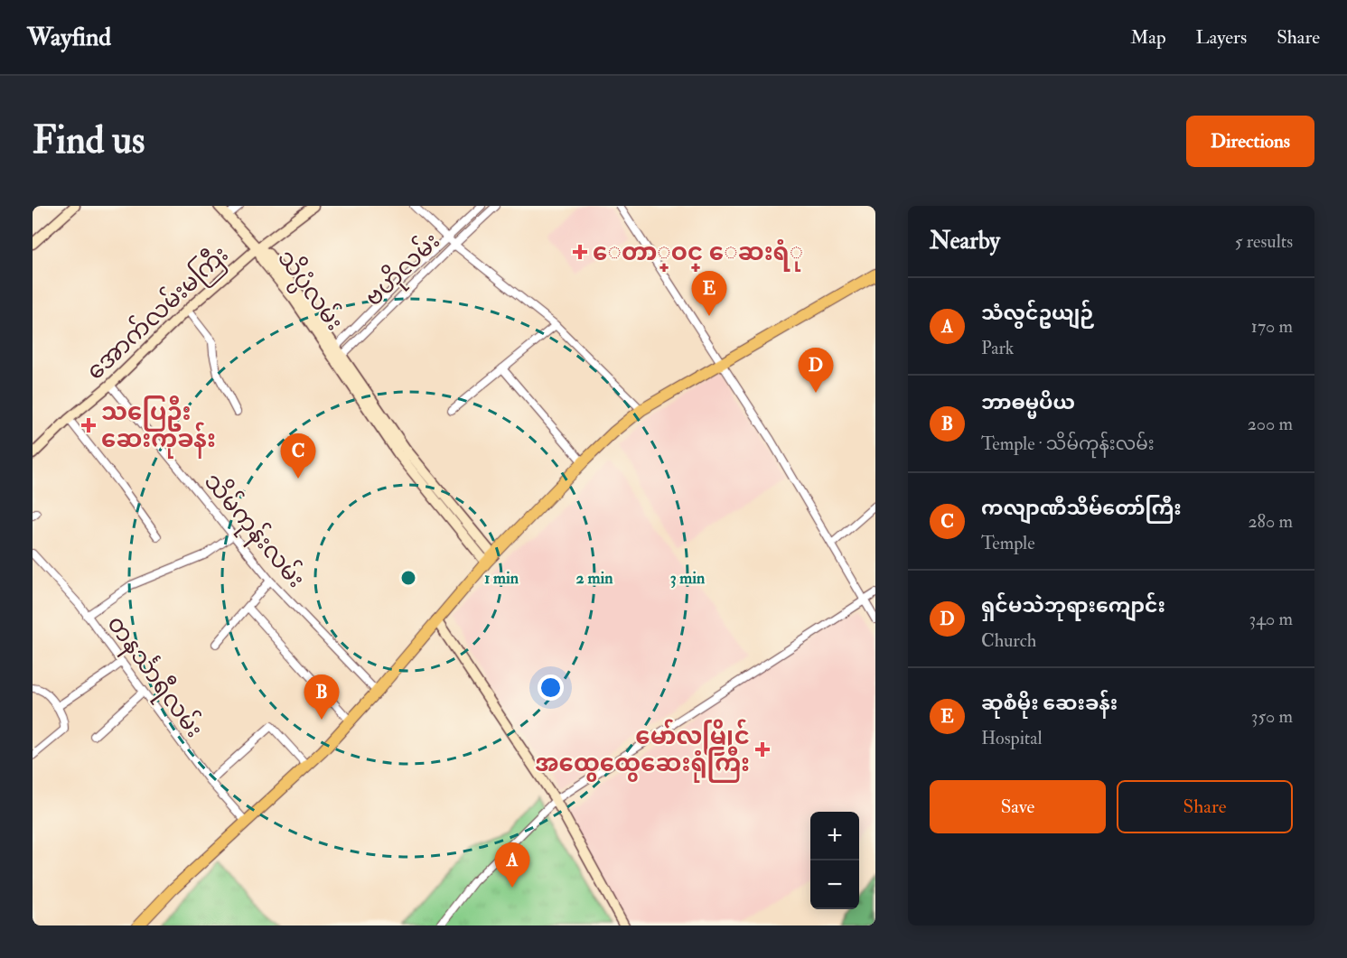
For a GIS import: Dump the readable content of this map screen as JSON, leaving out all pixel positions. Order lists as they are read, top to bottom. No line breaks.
{"streets":{"main road":["သိပ္ပံလမ်း","အောက်လမ်းမကြီး"],"street":["ဗဟိုလမ်း","သိမ်ကုန်းလမ်း","တနင်္သာရီလမ်း"]},"crossings":[["ဗဟိုလမ်း","သိပ္ပံလမ်း"],["သိပ္ပံလမ်း","အောက်လမ်းမကြီး"],["အောက်လမ်းမကြီး","သိမ်ကုန်းလမ်း"]],"places":{"health":["ေတာ္ဝင္ ေဆးရံု","သပြေဦး ဆေးကုခန်း","မော်လမြိုင် အထွေထွေဆေးရုံကြီး"]},"page":{"header":"Wayfind","nav":["Map","Layers","Share"],"buttons":["Directions",["Save","Share"]],"title":"Find us","heading":["Nearby","5 results"],"pins":["E","D","C","B","A"],"list":[{"mark":"A","name":"သံလွင်ဥယျဉ်","note":"Park","value":"170 m"},{"mark":"B","name":"ဘာဓမ္မပိယ","note":"Temple · သိမ်ကုန်းလမ်း","value":"200 m"},{"mark":"C","name":"ကလျာဏီသိမ်တော်ကြီး","note":"Temple","value":"280 m"},{"mark":"D","name":"ရှင်မသဲဘုရားကျောင်း","note":"Church","value":"340 m"},{"mark":"E","name":"ဆုစံမိုး ဆေးခန်း","note":"Hospital","value":"350 m"}],"map_buttons":["+","−"]},"rings":["1 min","2 min","3 min"]}
